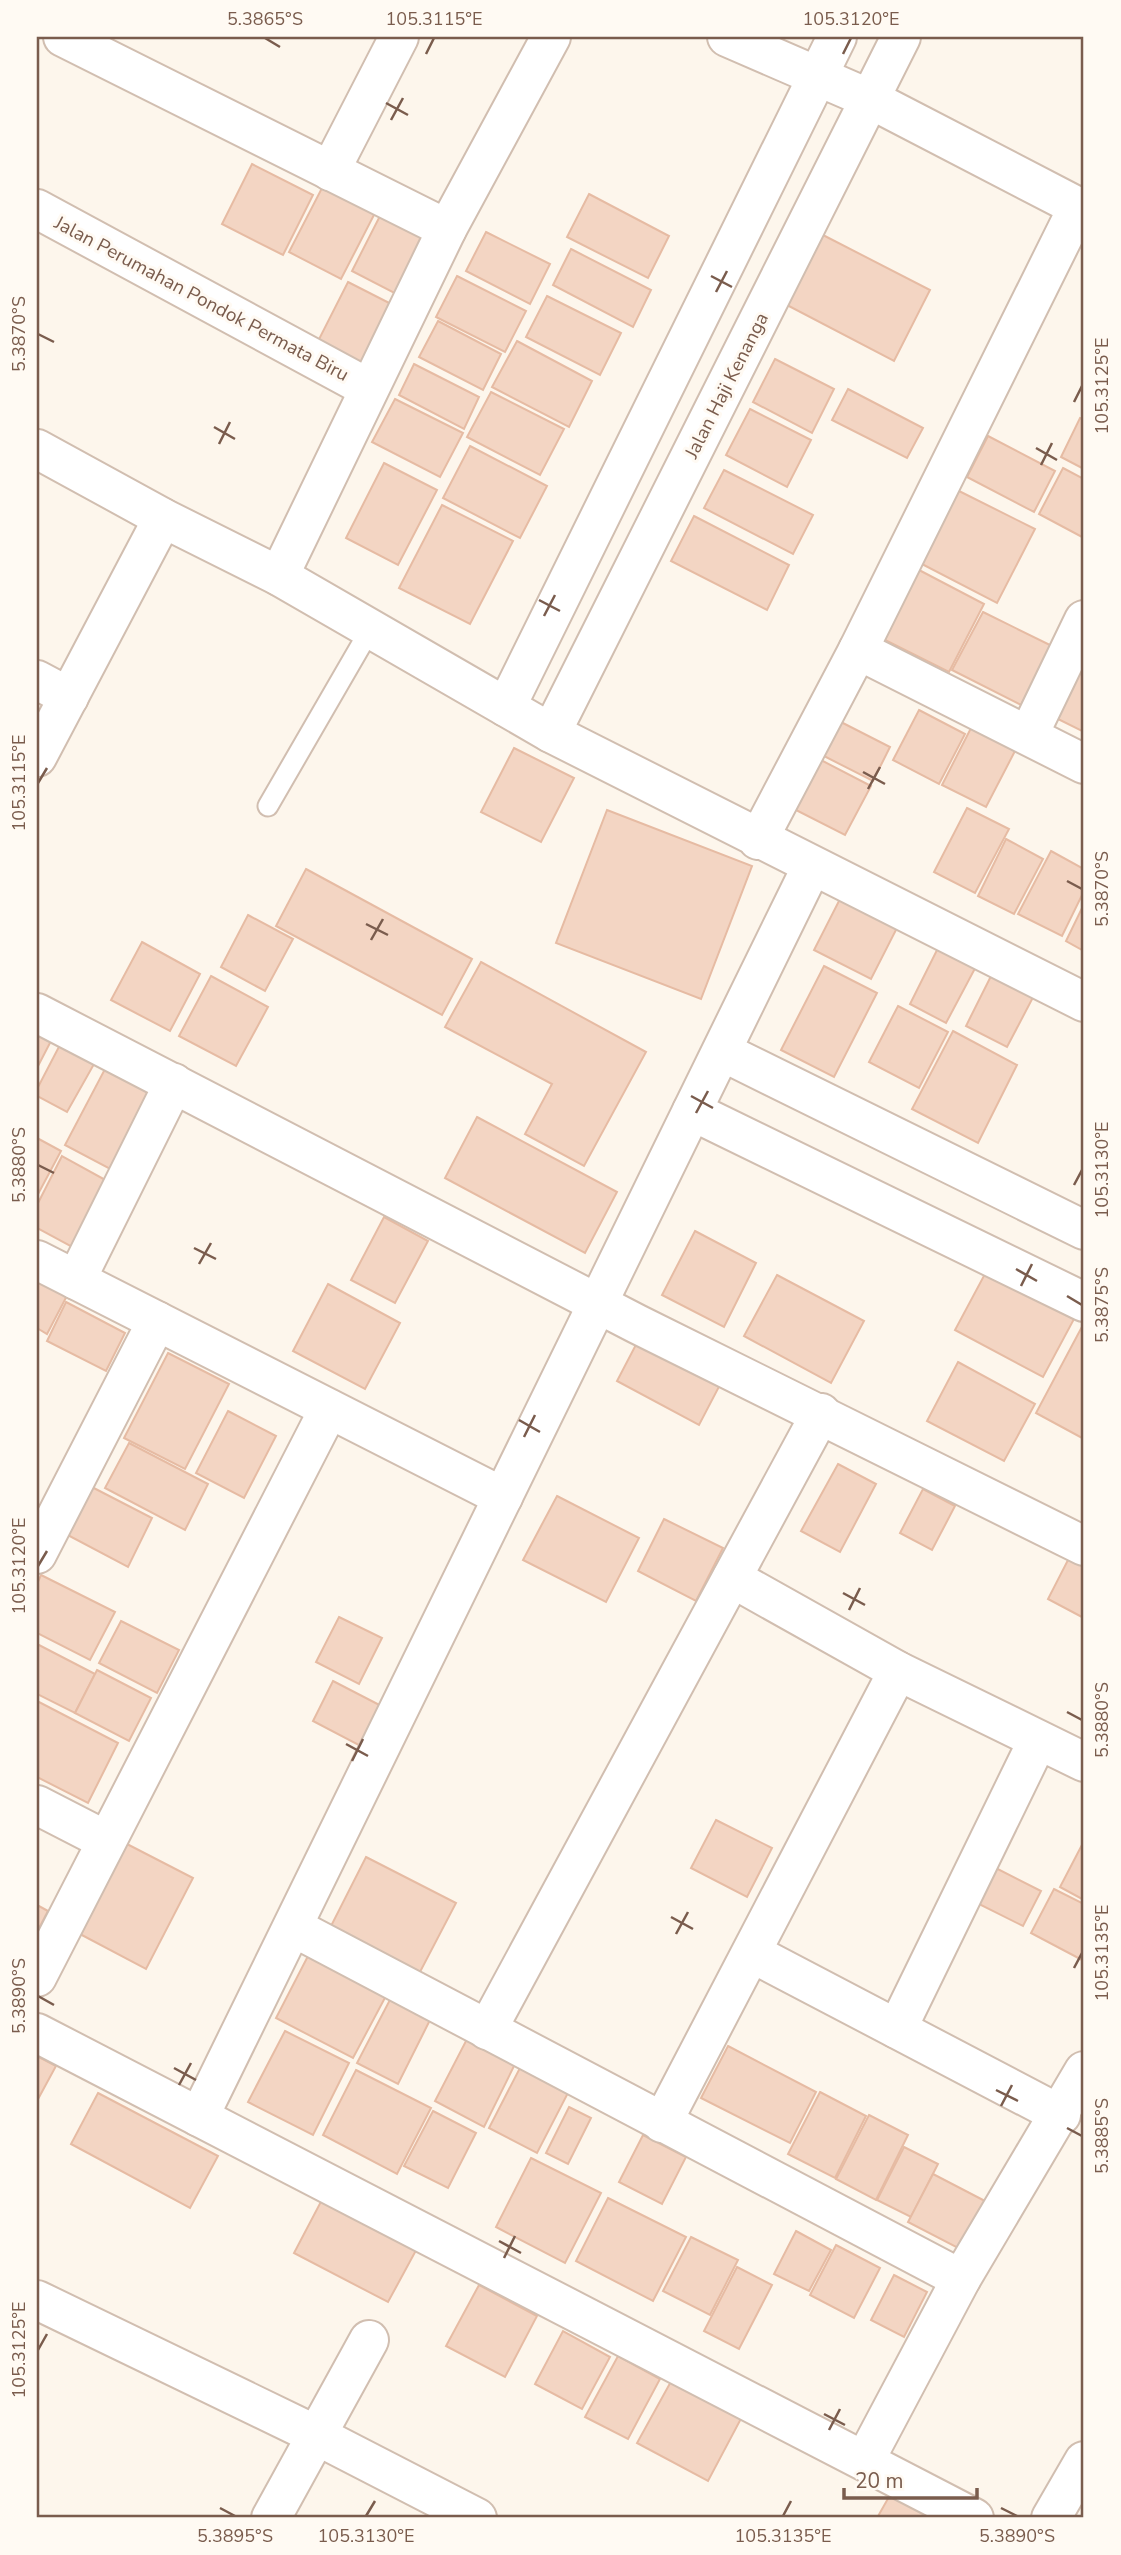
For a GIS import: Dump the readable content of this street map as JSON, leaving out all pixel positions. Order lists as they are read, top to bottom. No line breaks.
{"streets":{"street":["Jalan Perumahan Pondok Permata Biru","Jalan Haji Kenanga"]},"scale_bar":"20 m","coordinates":["5.3865°S","105.3115°E","105.3120°E","5.3870°S","105.3125°E","5.3880°S","105.3130°E","5.3875°S","105.3135°E","5.3890°S","5.3885°S","5.3895°S"]}
